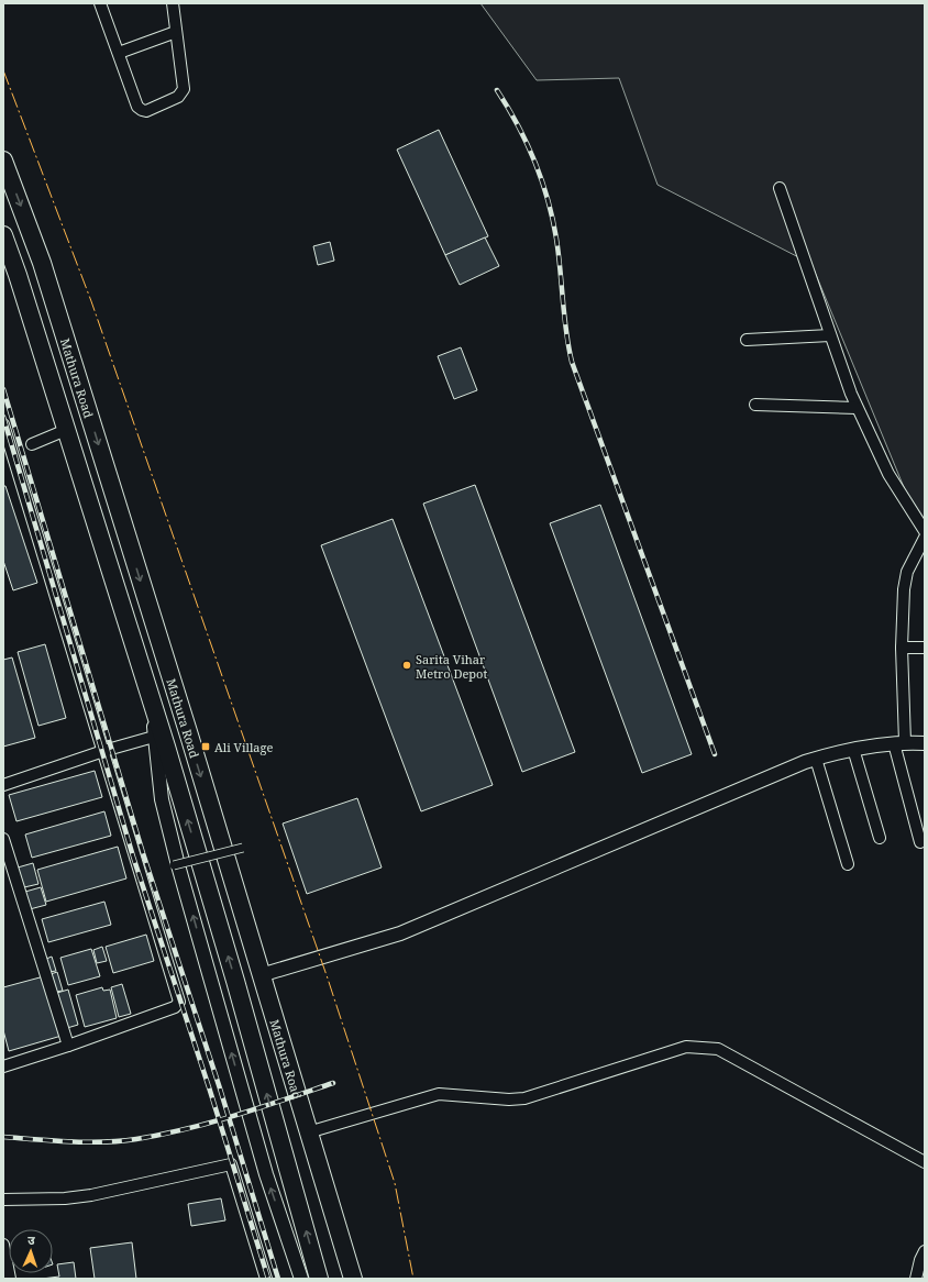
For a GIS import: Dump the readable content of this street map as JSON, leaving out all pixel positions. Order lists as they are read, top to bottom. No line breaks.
{"streets":{"highway":["Mathura Road"]},"places":{"other":["Sarita Vihar Metro Depot"],"transit":["Ali Village"]},"north":"top"}
